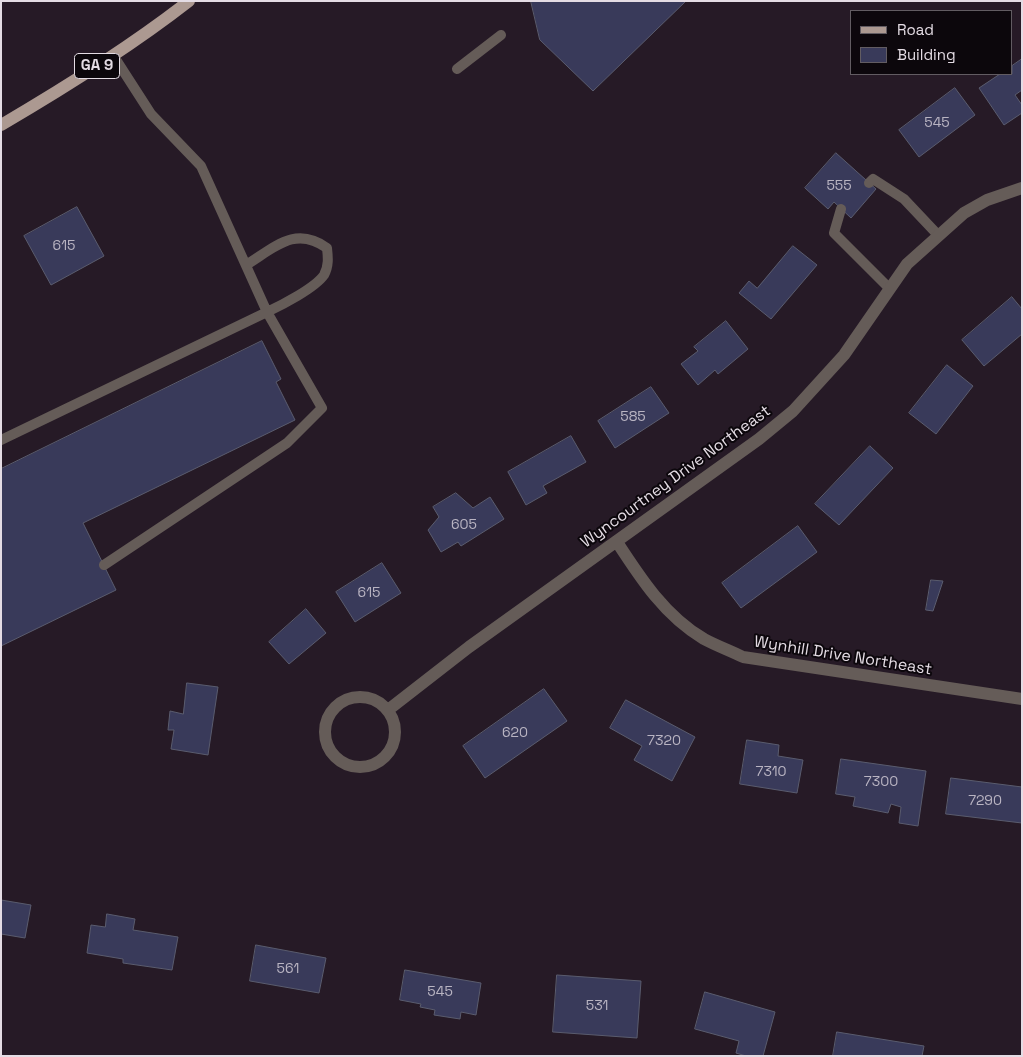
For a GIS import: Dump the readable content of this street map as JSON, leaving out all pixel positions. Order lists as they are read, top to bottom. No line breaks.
{"streets":{"main road":["GA 9"],"street":["Wyncourtney Drive Northeast","Wynhill Drive Northeast"]},"crossings":[["Wyncourtney Drive Northeast","Wynhill Drive Northeast"]],"house_numbers":["545","555","615","585","605","615","620","7320","7310","7300","7290","561","545","531"],"legend":["Road","Building"]}
